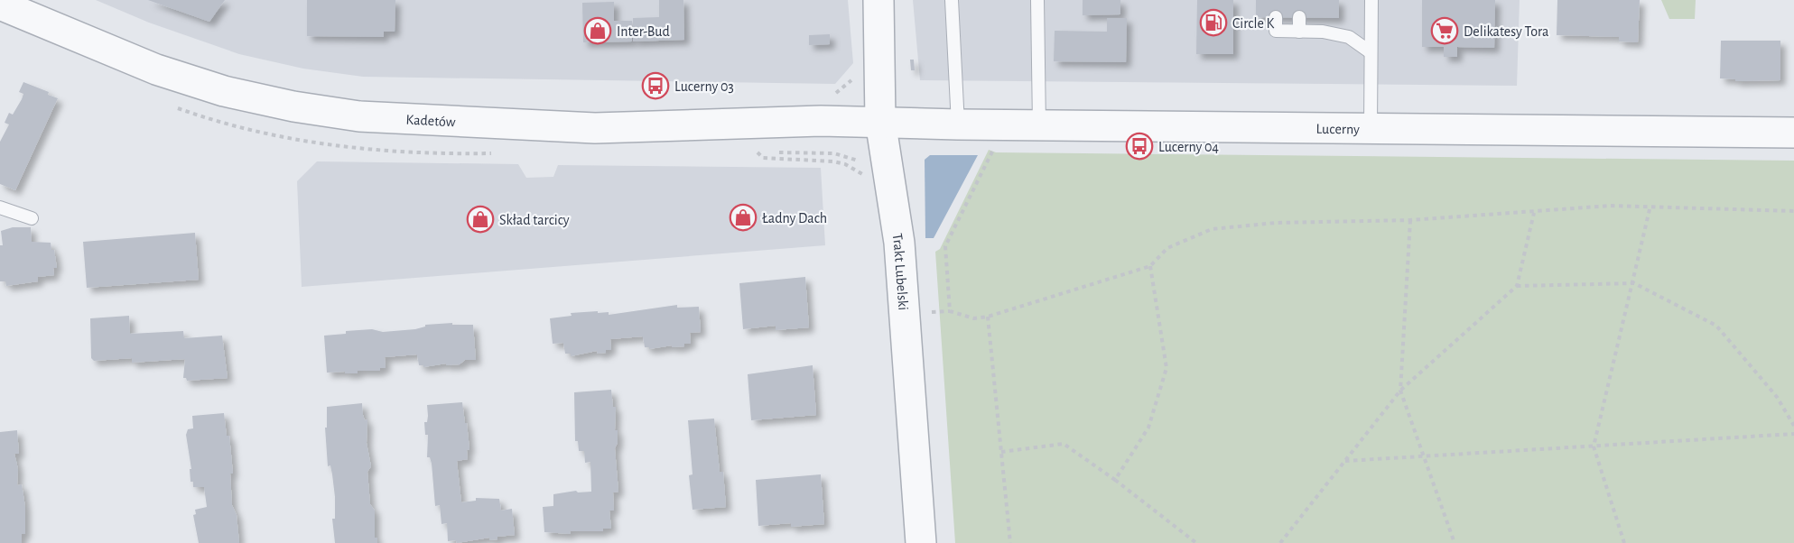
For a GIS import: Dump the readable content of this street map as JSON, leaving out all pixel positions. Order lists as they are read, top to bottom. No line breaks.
{"streets":{"street":["Kadetów","Lucerny","Trakt Lubelski"]},"crossings":[["Kadetów","Lucerny"],["Kadetów","Trakt Lubelski"],["Lucerny","Trakt Lubelski"]],"places":{"fuel station":["Circle K"],"shop":["Inter-Bud","Ładny Dach","Skład tarcicy"],"supermarket":["Delikatesy Tora"],"bus stop":["Lucerny 03","Lucerny 04"]}}
